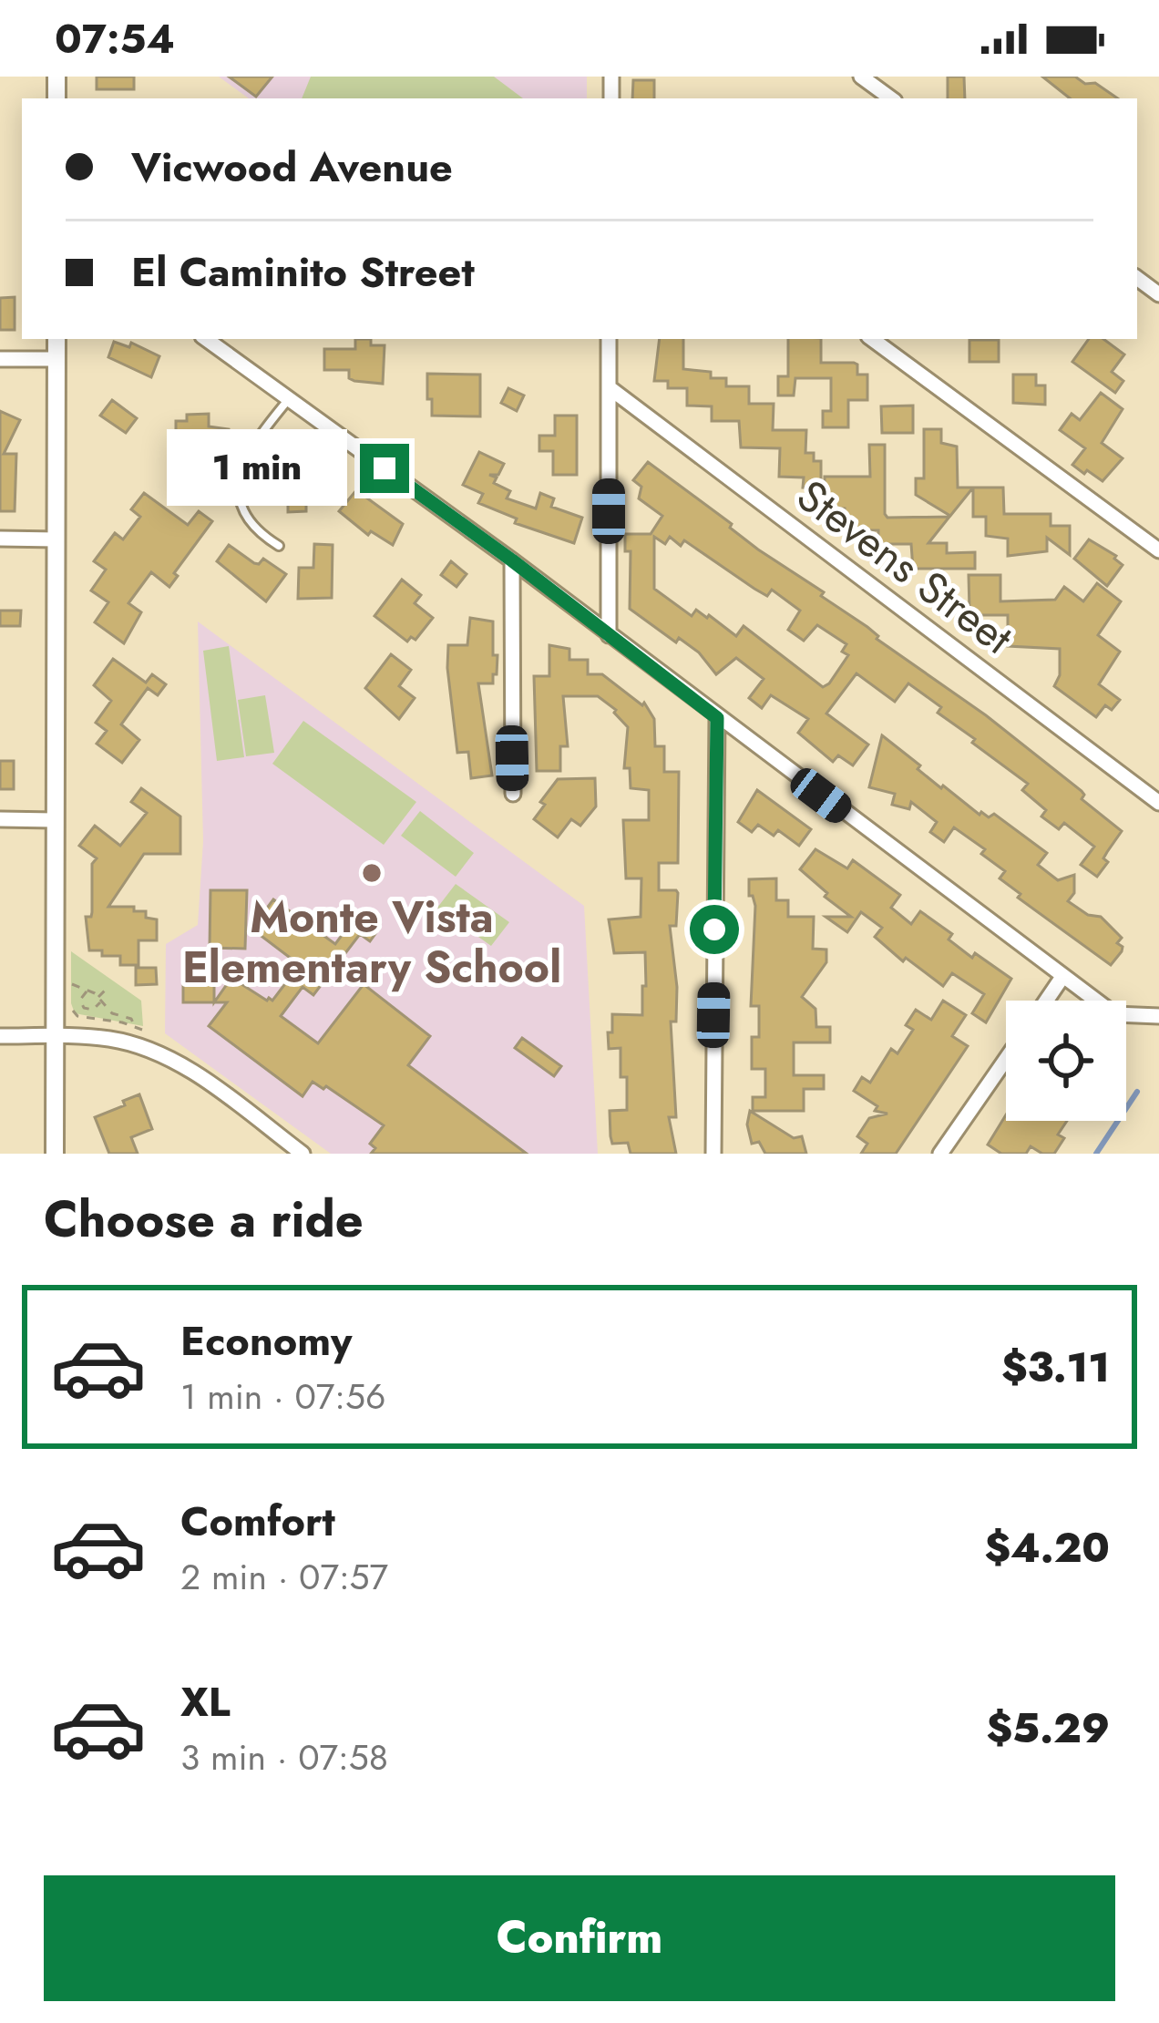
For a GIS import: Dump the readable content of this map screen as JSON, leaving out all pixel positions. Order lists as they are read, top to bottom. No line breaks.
{"streets":{"street":["Stevens Street"]},"places":["Monte Vista Elementary School"],"page":{"status":"07:54","banner":["Vicwood Avenue","El Caminito Street"],"bubble":"1 min","heading":"Choose a ride","list":[{"name":"Economy","note":"1 min · 07:56","value":"$3.11"},{"name":"Comfort","note":"2 min · 07:57","value":"$4.20"},{"name":"XL","note":"3 min · 07:58","value":"$5.29"}],"buttons":"Confirm"}}
